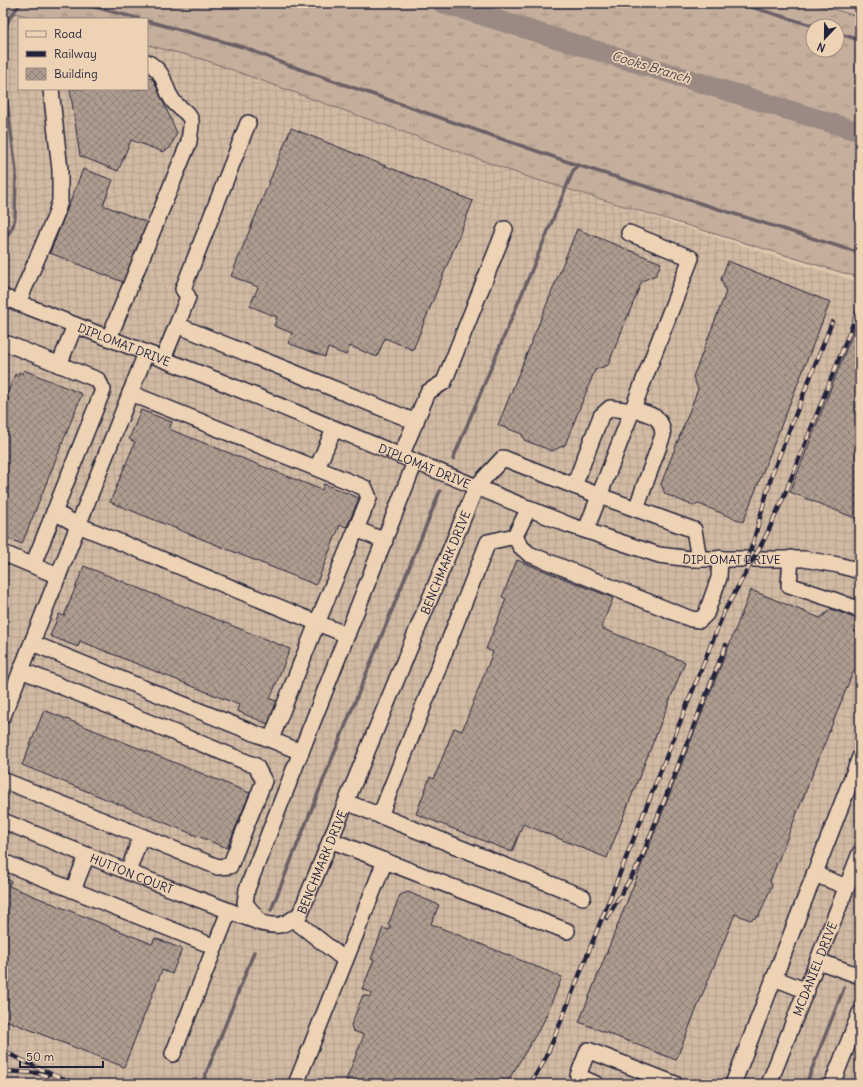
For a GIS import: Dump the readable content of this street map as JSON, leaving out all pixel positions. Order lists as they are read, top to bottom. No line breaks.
{"streets":{"street":["DIPLOMAT DRIVE","BENCHMARK DRIVE","HUTTON COURT","MCDANIEL DRIVE"]},"crossings":[["DIPLOMAT DRIVE","BENCHMARK DRIVE"],["BENCHMARK DRIVE","HUTTON COURT"]],"water":["Cooks Branch"],"legend":["Road","Railway","Building"],"scale_bar":"50 m","north":"bottom"}
